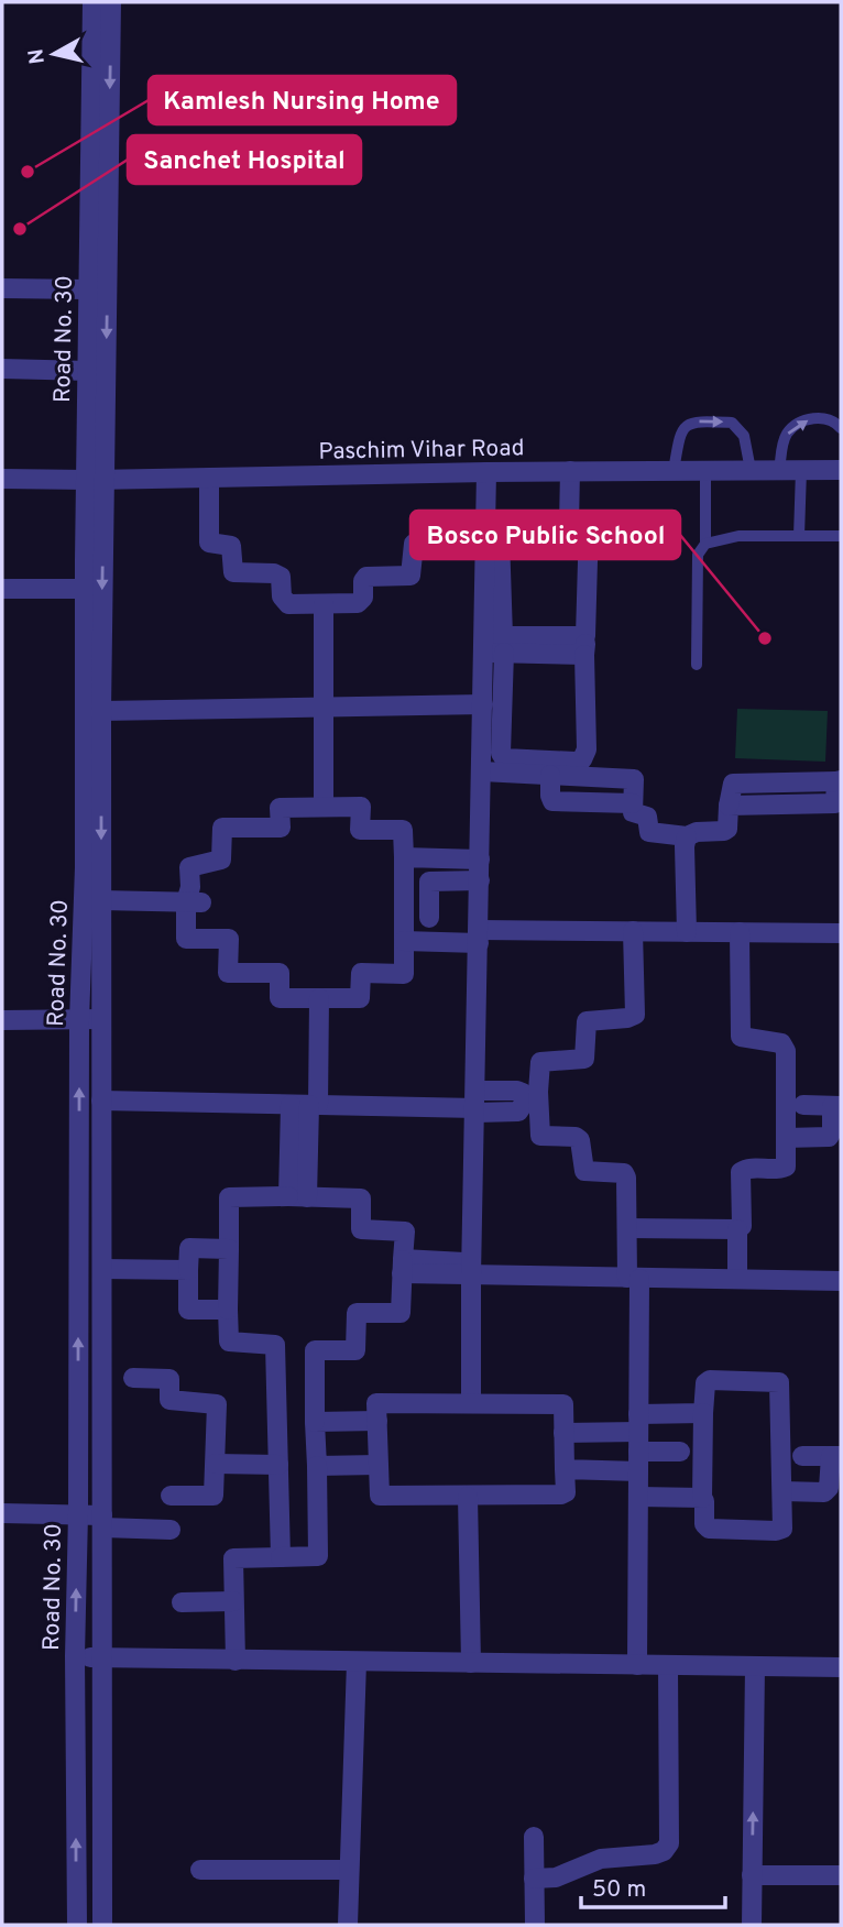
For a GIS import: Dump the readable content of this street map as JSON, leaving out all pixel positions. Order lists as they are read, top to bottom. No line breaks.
{"streets":{"street":["Road No. 30","Paschim Vihar Road"]},"crossings":[["Road No. 30","Paschim Vihar Road"]],"places":["Kamlesh Nursing Home","Sanchet Hospital","Bosco Public School"],"scale_bar":"50 m","north":"left"}
